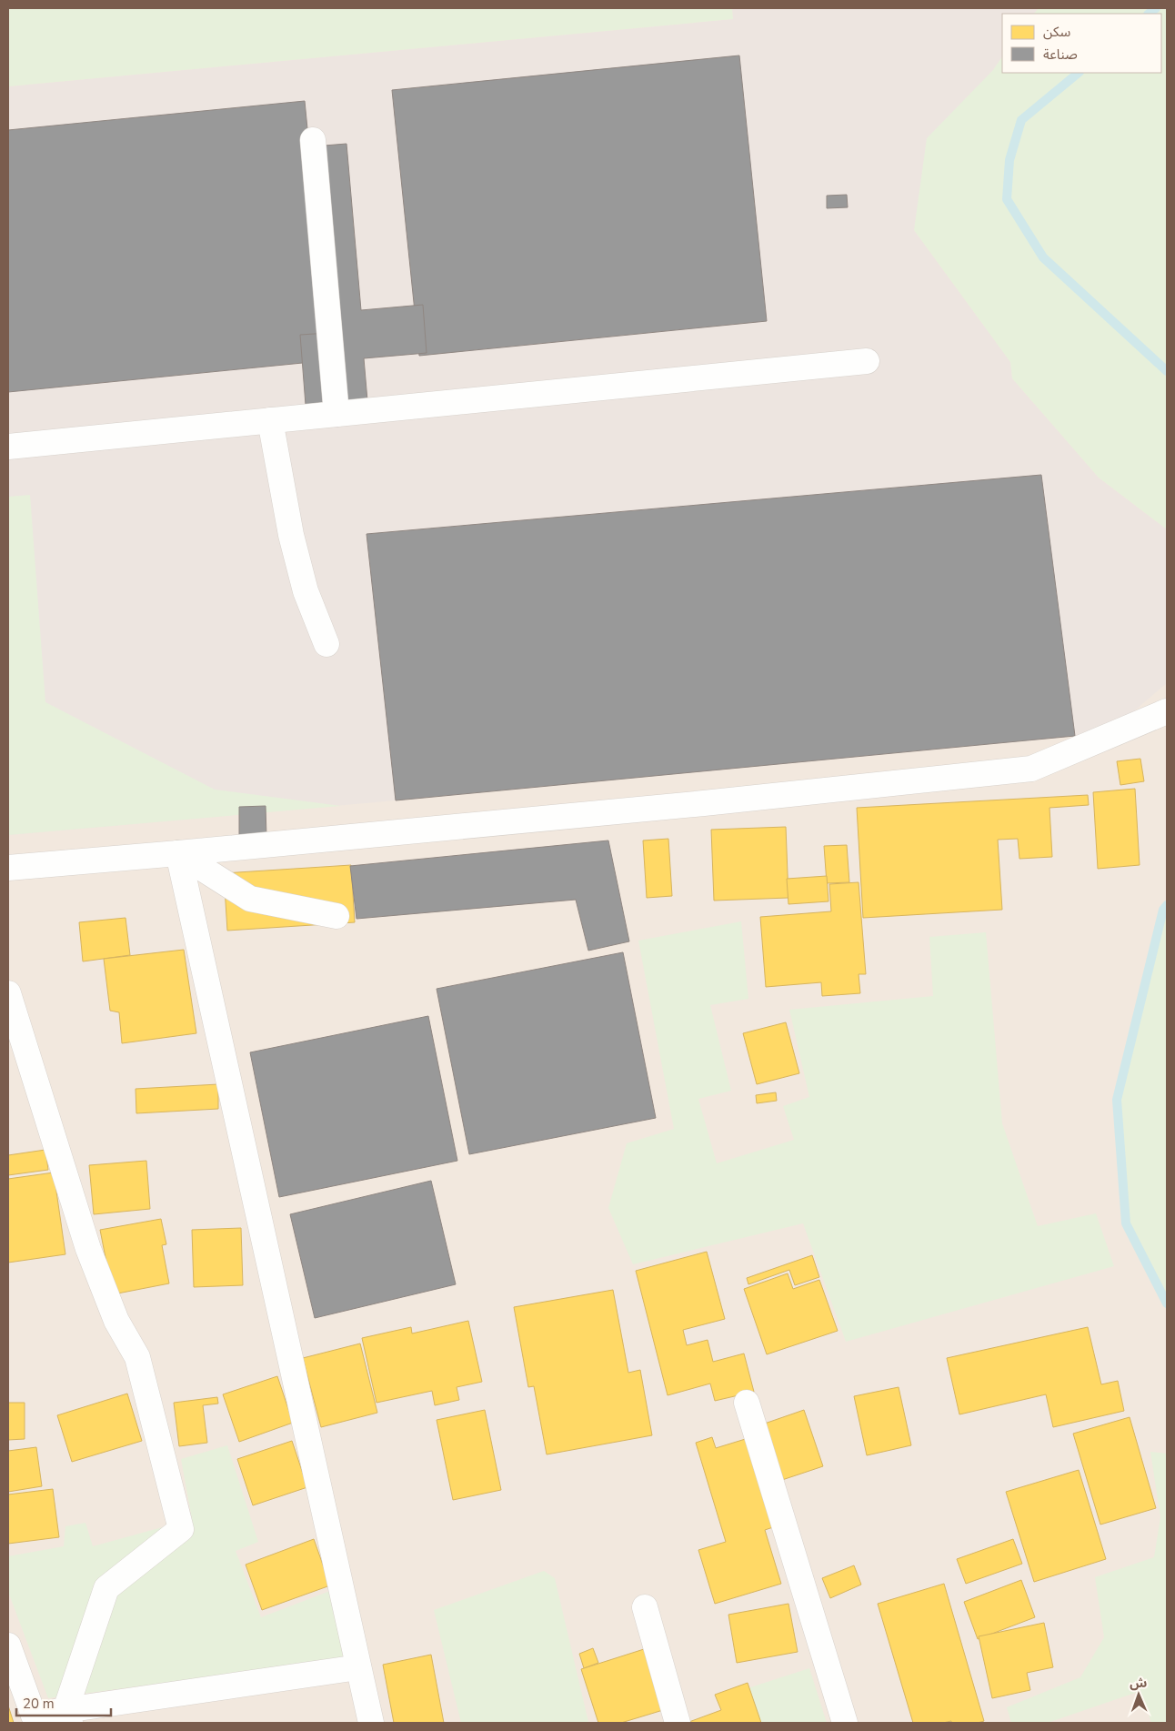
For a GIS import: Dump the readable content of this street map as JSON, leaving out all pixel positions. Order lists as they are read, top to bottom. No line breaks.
{"legend":["سكن","صناعة"],"scale_bar":"20 m","north":"top"}
